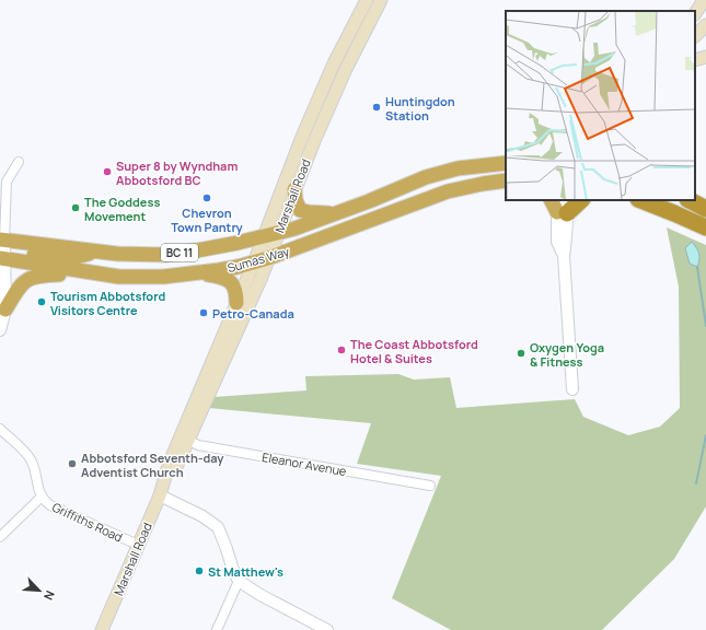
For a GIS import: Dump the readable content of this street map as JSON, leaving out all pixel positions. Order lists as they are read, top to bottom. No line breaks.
{"streets":{"highway":["BC 11","Sumas Way"],"main road":["Marshall Road"],"street":["Eleanor Avenue","Griffiths Road"]},"crossings":[["Marshall Road","Sumas Way"],["Marshall Road","Eleanor Avenue"],["Marshall Road","Griffiths Road"]],"places":["Huntingdon Station","Super 8 by Wyndham Abbotsford BC","Chevron Town Pantry","The Goddess Movement","Tourism Abbotsford Visitors Centre","Petro-Canada","The Coast Abbotsford Hotel & Suites","Oxygen Yoga & Fitness","Abbotsford Seventh-day Adventist Church","St Matthew's"],"north":"bottom right"}
